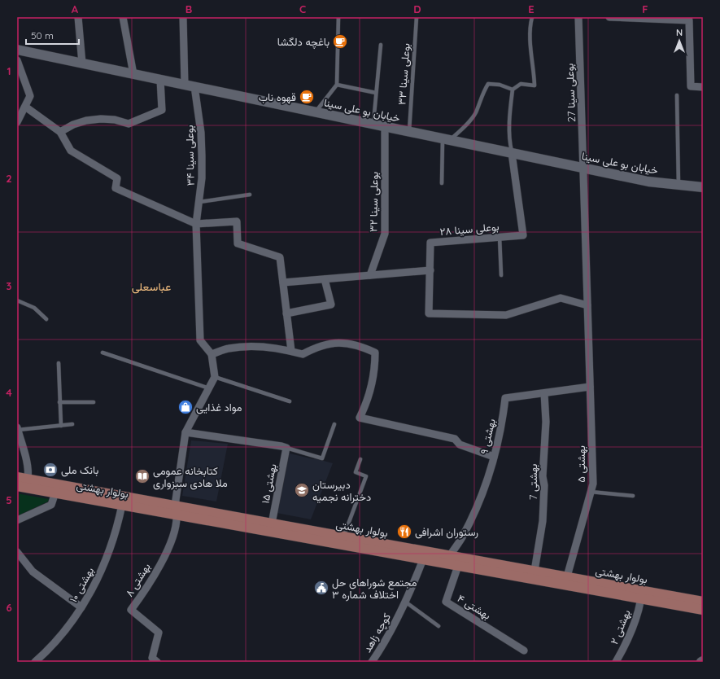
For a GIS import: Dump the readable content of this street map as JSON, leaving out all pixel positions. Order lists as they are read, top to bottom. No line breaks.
{"streets":{"main road":["خیابان بو علی سینا","بولوار بهشتی"],"street":["بوعلی سینا 27","بوعلی سینا ۳۴","بوعلی سینا ۳۲","بوعلی سینا ۲۸","بهشتی ۹","بهشتی ۵","بهشتی 7","بهشتی ۱۵","بهشتی ۸","بهشتی ۱۰","بهشتی ۴","بهشتی ۲","کوچه زاهد"],"lane":["بوعلی سینا ۳۳"]},"crossings":[["بوعلی سینا ۳۳","خیابان بو علی سینا"],["بوعلی سینا 27","خیابان بو علی سینا"],["بوعلی سینا 27","بوعلی سینا ۲۸"],["بوعلی سینا 27","بهشتی ۵"],["خیابان بو علی سینا","بوعلی سینا ۳۴"],["خیابان بو علی سینا","بوعلی سینا ۳۲"],["خیابان بو علی سینا","بوعلی سینا ۲۸"],["بوعلی سینا ۲۸","بهشتی ۵"],["بهشتی ۹","بهشتی ۵"],["بهشتی ۹","بهشتی 7"],["بهشتی ۹","بولوار بهشتی"],["بهشتی ۵","بولوار بهشتی"],["بهشتی 7","بولوار بهشتی"],["بهشتی ۱۵","بولوار بهشتی"],["بولوار بهشتی","بهشتی ۸"],["بولوار بهشتی","بهشتی ۱۰"],["بولوار بهشتی","بهشتی ۴"],["بولوار بهشتی","بهشتی ۲"],["بولوار بهشتی","کوچه زاهد"]],"districts":["عباسعلی"],"places":{"cafe":["باغچه دلگشا","قهوه ناب"],"shop":["مواد غذایی"],"bank":["بانک ملی"],"library":["کتابخانه عمومی ملا هادی سبزواری"],"school or university":["دبیرستان دخترانه نجمیه"],"restaurant":["رستوران اشرافی"],"public building":["مجتمع شوراهای حل اختلاف شماره ۳"]},"scale_bar":"50 m","north":"top","grid":{"columns":["A","B","C","D","E","F"],"rows":["1","2","3","4","5","6"]}}
